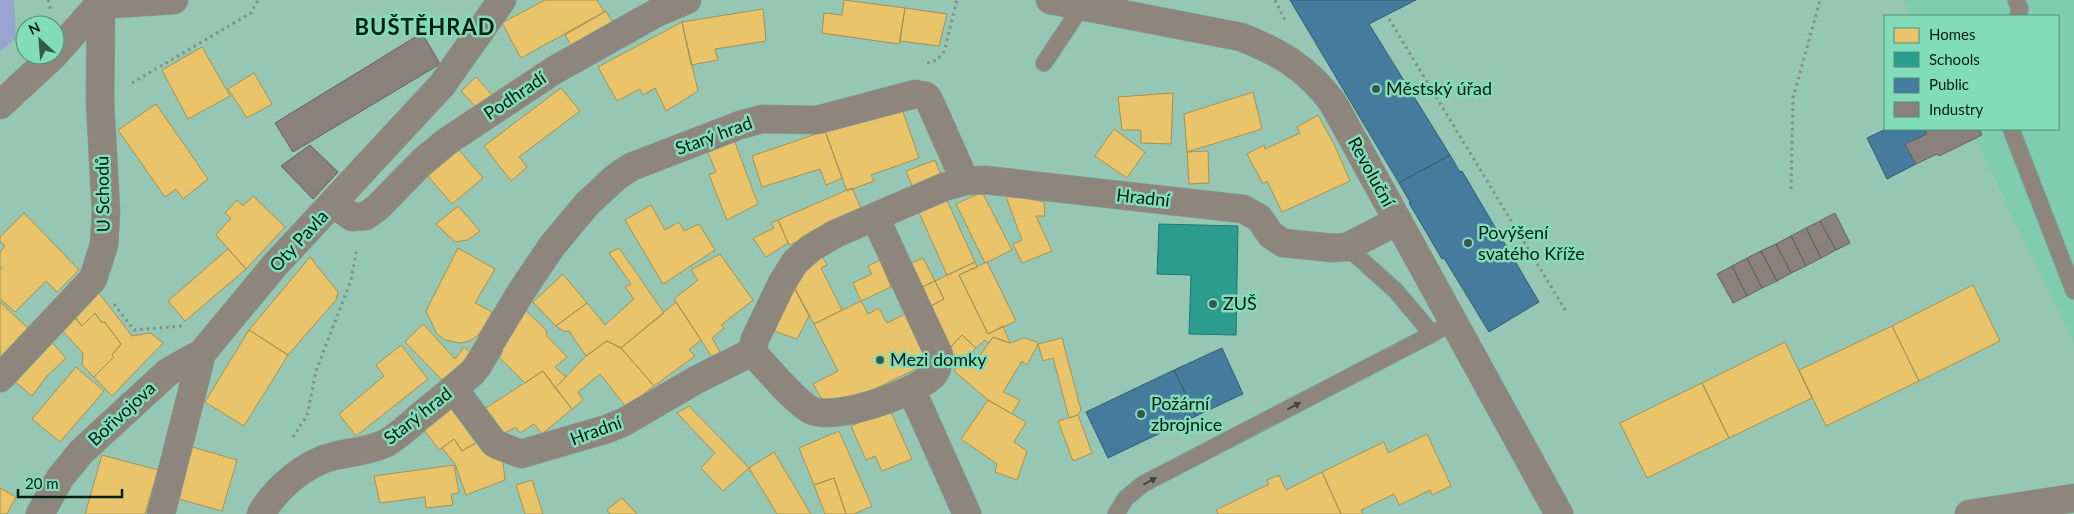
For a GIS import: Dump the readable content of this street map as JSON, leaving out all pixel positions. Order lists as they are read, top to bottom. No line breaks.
{"streets":{"street":["Podhradí","Starý hrad","Revoluční","U Schodů","Hradní","Oty Pavla","Bořivojova"]},"crossings":[["Starý hrad","Hradní"],["Oty Pavla","Bořivojova"]],"districts":["BUŠTĚHRAD"],"places":["Městský úřad","Povýšení svatého Kříže","ZUŠ","Mezi domky","Požární zbrojnice"],"legend":["Homes","Schools","Public","Industry"],"scale_bar":"20 m","north":"top left"}
